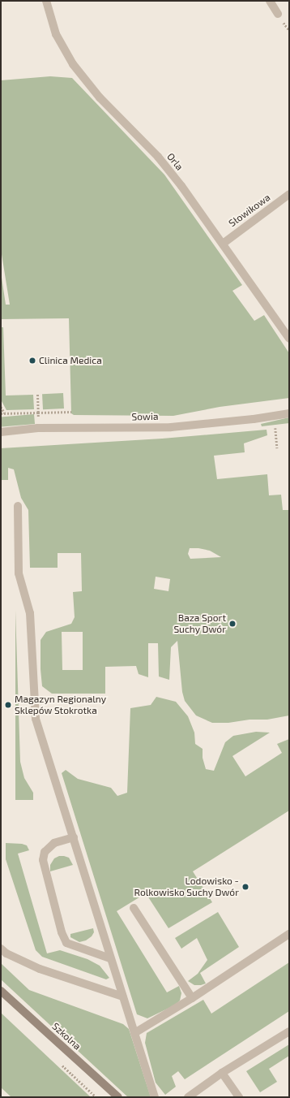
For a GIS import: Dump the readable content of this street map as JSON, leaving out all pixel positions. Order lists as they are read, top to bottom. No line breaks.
{"streets":{"street":["Orla","Słowikowa","Sowia","Szkolna"]},"crossings":[["Orla","Słowikowa"]],"places":["Clinica Medica","Baza Sport Suchy Dwór","Magazyn Regionalny Sklepów Stokrotka","Lodowisko - Rolkowisko Suchy Dwór"]}
